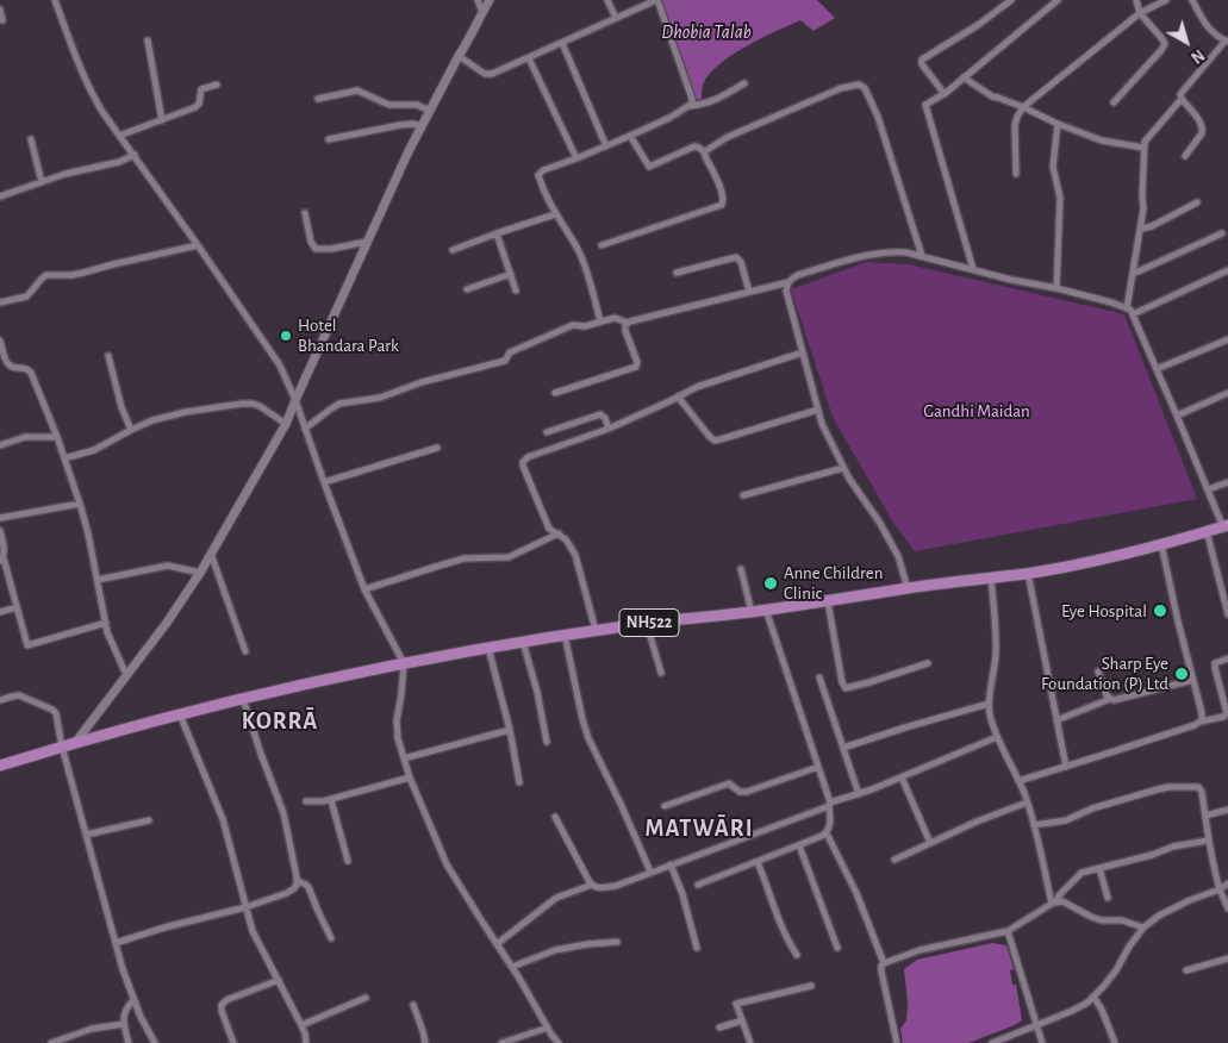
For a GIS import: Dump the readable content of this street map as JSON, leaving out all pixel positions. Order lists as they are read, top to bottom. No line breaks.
{"streets":{"highway":["NH522"]},"districts":["KORRĀ","MATWĀRI"],"water":["Dhobia Talab"],"parks":["Gandhi Maidan"],"places":["Hotel Bhandara Park","Anne Children Clinic","Eye Hospital","Sharp Eye Foundation (P) Ltd"],"north":"bottom right"}
